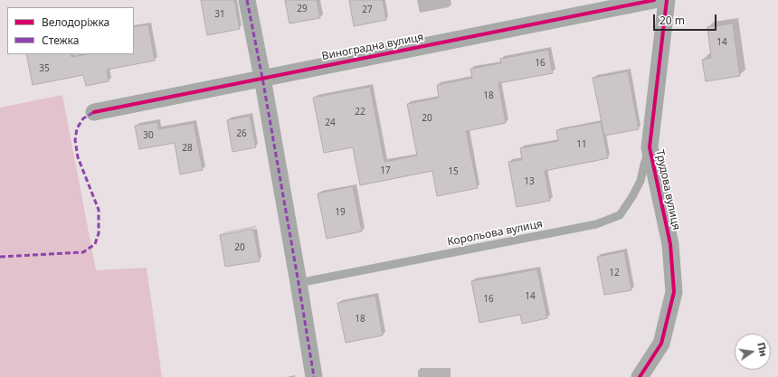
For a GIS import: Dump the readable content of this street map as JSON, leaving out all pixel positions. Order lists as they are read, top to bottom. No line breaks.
{"streets":{"street":["Виноградна вулиця","Трудова вулиця"],"lane":["Корольова вулиця"]},"crossings":[["Трудова вулиця","Корольова вулиця"]],"house_numbers":["29","27","31","14","16","35","18","22","20","24","26","30","11","28","17","15","13","19","20","12","14","16","18"],"legend":["Велодоріжка","Стежка"],"scale_bar":"20 m","north":"right"}
